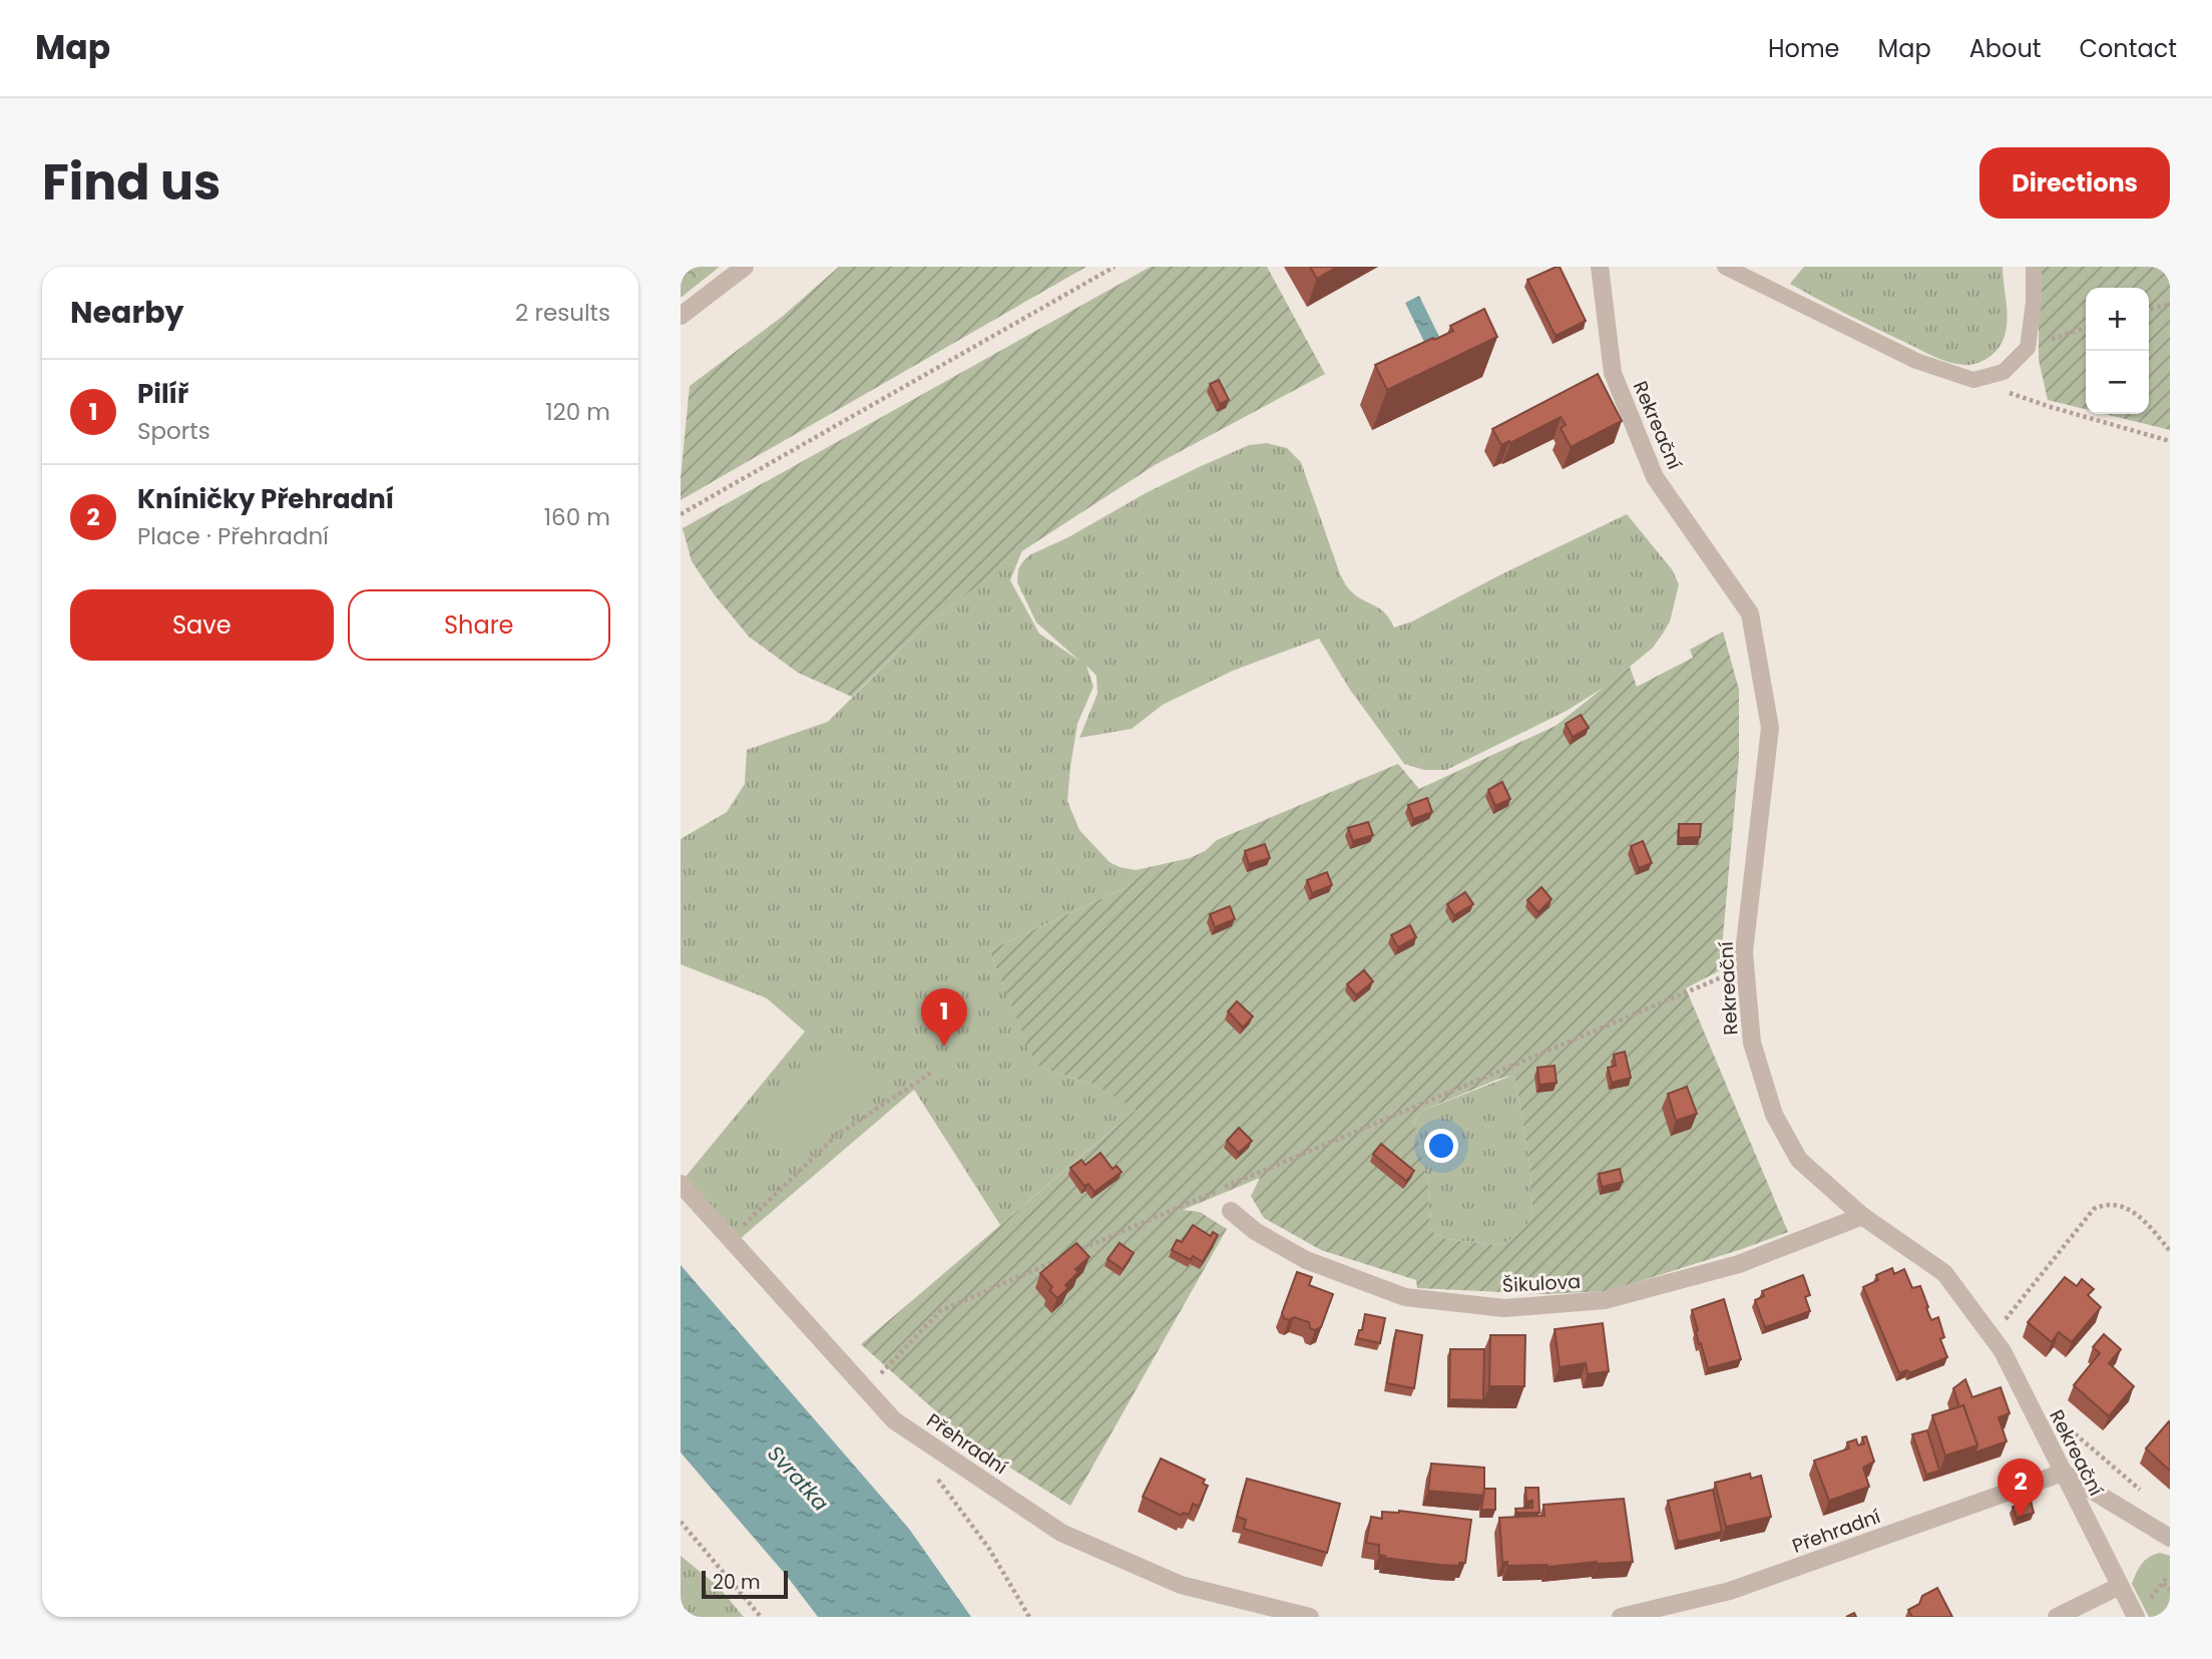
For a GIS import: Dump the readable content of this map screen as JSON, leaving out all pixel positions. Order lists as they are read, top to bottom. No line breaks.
{"streets":{"street":["Rekreační","Šikulova","Přehradní"]},"crossings":[["Rekreační","Šikulova"],["Rekreační","Přehradní"]],"water":["Svratka"],"scale_bar":"20 m","page":{"header":"Map","nav":["Home","Map","About","Contact"],"title":"Find us","buttons":["Directions",["Save","Share"]],"heading":["Nearby","2 results"],"map_buttons":["+","−"],"list":[{"mark":"1","name":"Pilíř","note":"Sports","value":"120 m"},{"mark":"2","name":"Kníničky Přehradní","note":"Place · Přehradní","value":"160 m"}],"pins":["1","2"],"scale":"20 m"}}
